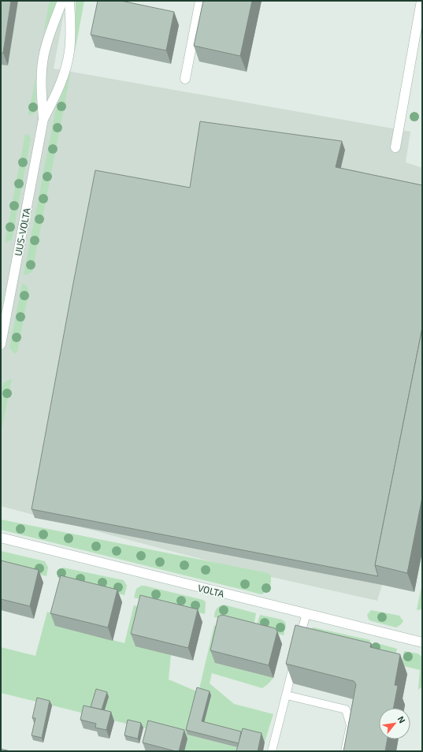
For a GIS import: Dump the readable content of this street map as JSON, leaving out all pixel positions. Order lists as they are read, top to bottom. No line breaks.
{"streets":{"street":["UUS-VOLTA","VOLTA"]},"north":"top right"}
